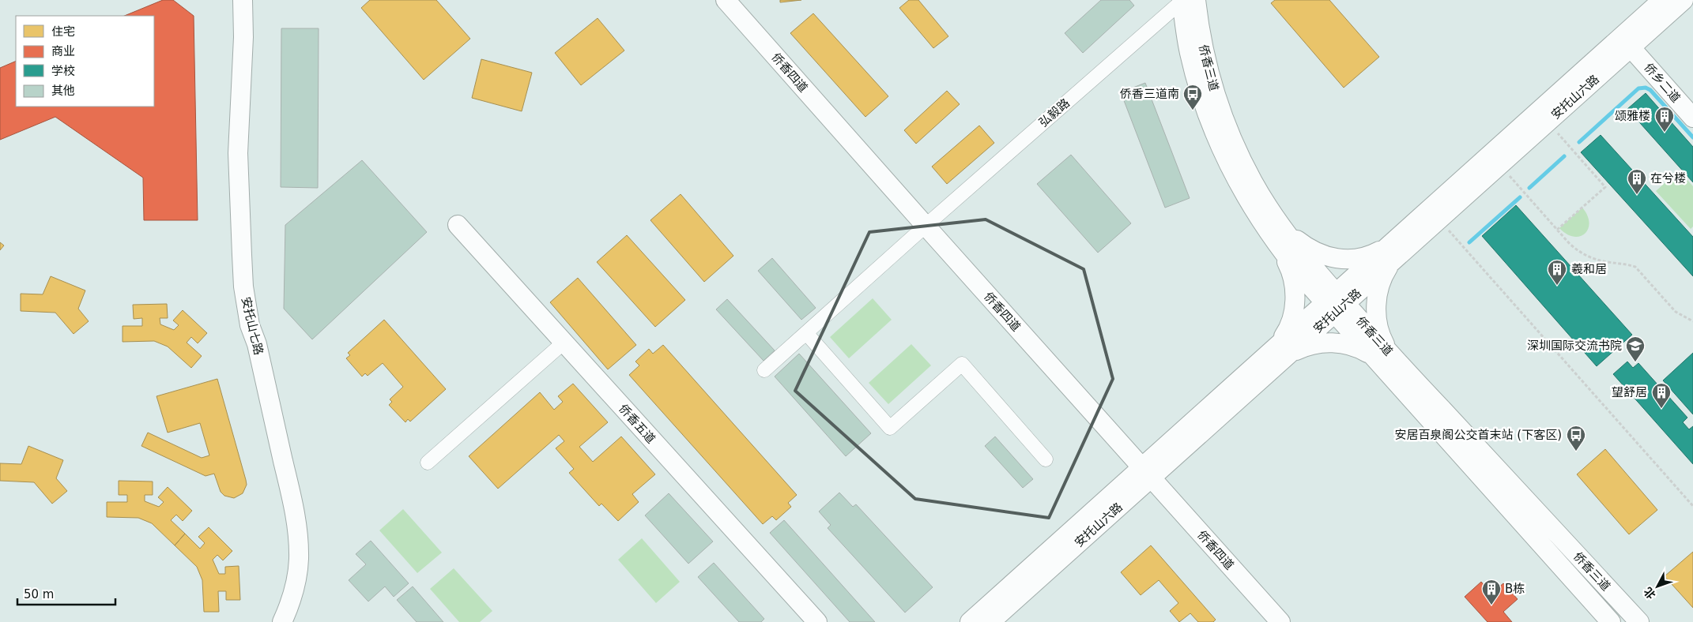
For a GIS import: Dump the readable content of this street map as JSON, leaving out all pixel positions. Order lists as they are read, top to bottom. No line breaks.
{"streets":{"street":["侨香三道","侨香四道","侨乡二道","安托山六路","弘毅路","安托山七路","侨香五道"]},"crossings":[["侨香三道","安托山六路"],["侨香三道","弘毅路"],["侨香四道","安托山六路"],["侨香四道","弘毅路"],["侨乡二道","安托山六路"]],"places":{"bus stop":["侨香三道南","安居百泉阁公交首末站 (下客区)"],"building":["颂雅楼","在兮楼","羲和居","望舒居","B栋"],"school or university":["深圳国际交流书院"]},"legend":["住宅","商业","学校","其他"],"scale_bar":"50 m","north":"bottom left"}
